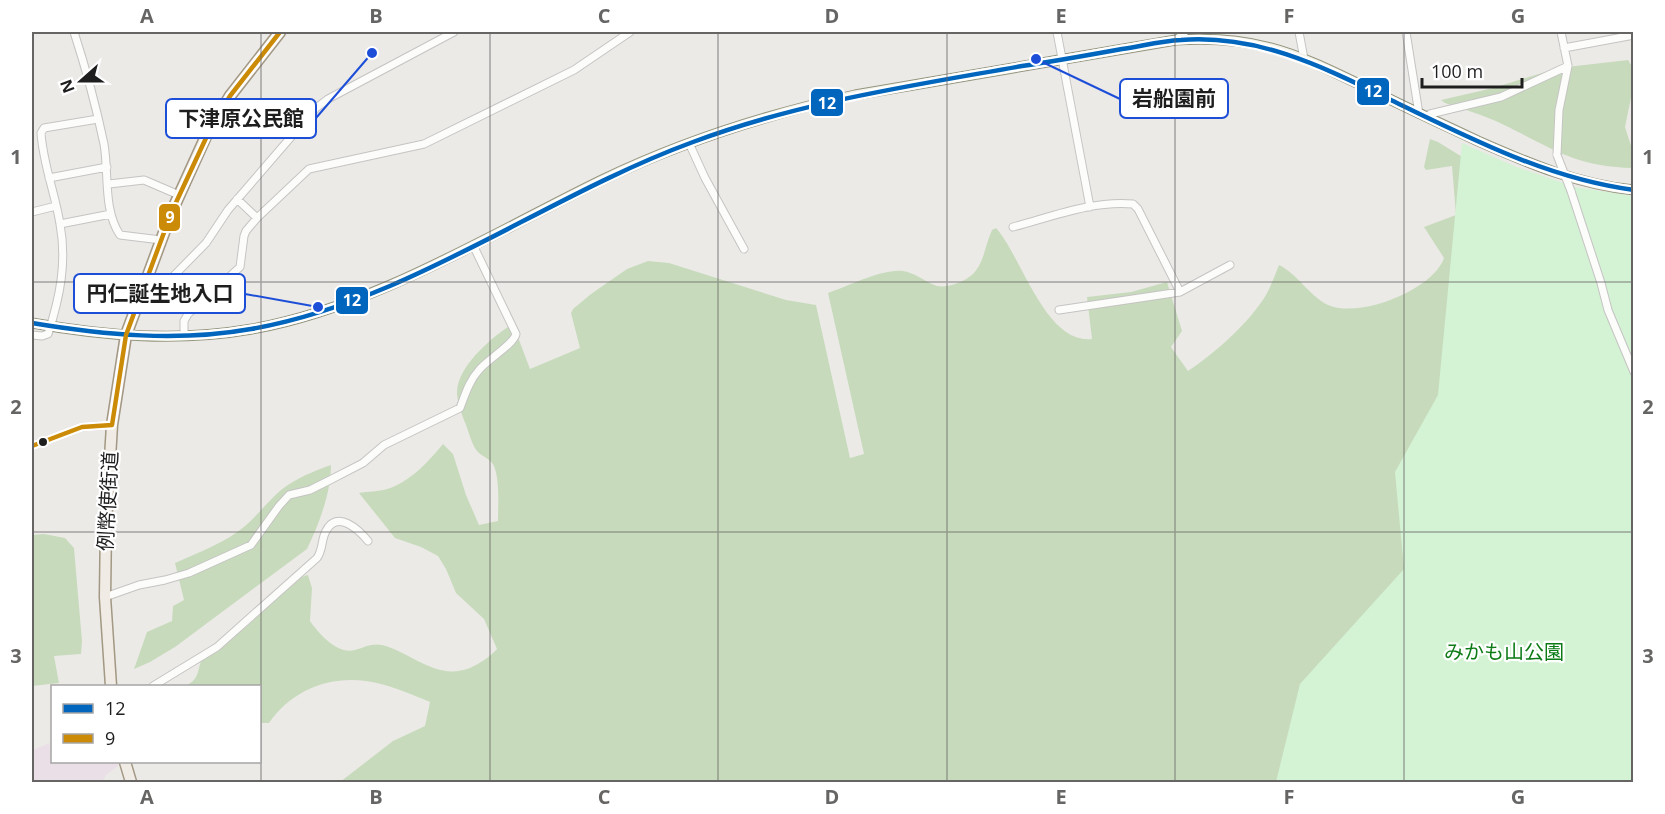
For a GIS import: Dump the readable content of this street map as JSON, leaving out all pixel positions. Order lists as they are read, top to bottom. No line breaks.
{"streets":{"main road":["例幣使街道"]},"parks":["みかも山公園"],"places":["下津原公民館","岩船園前","円仁誕生地入口"],"lines":["transit line 9","transit line 12"],"legend":["12","9"],"scale_bar":"100 m","north":"left","grid":{"columns":["A","B","C","D","E","F","G"],"rows":["1","2","3"]}}
